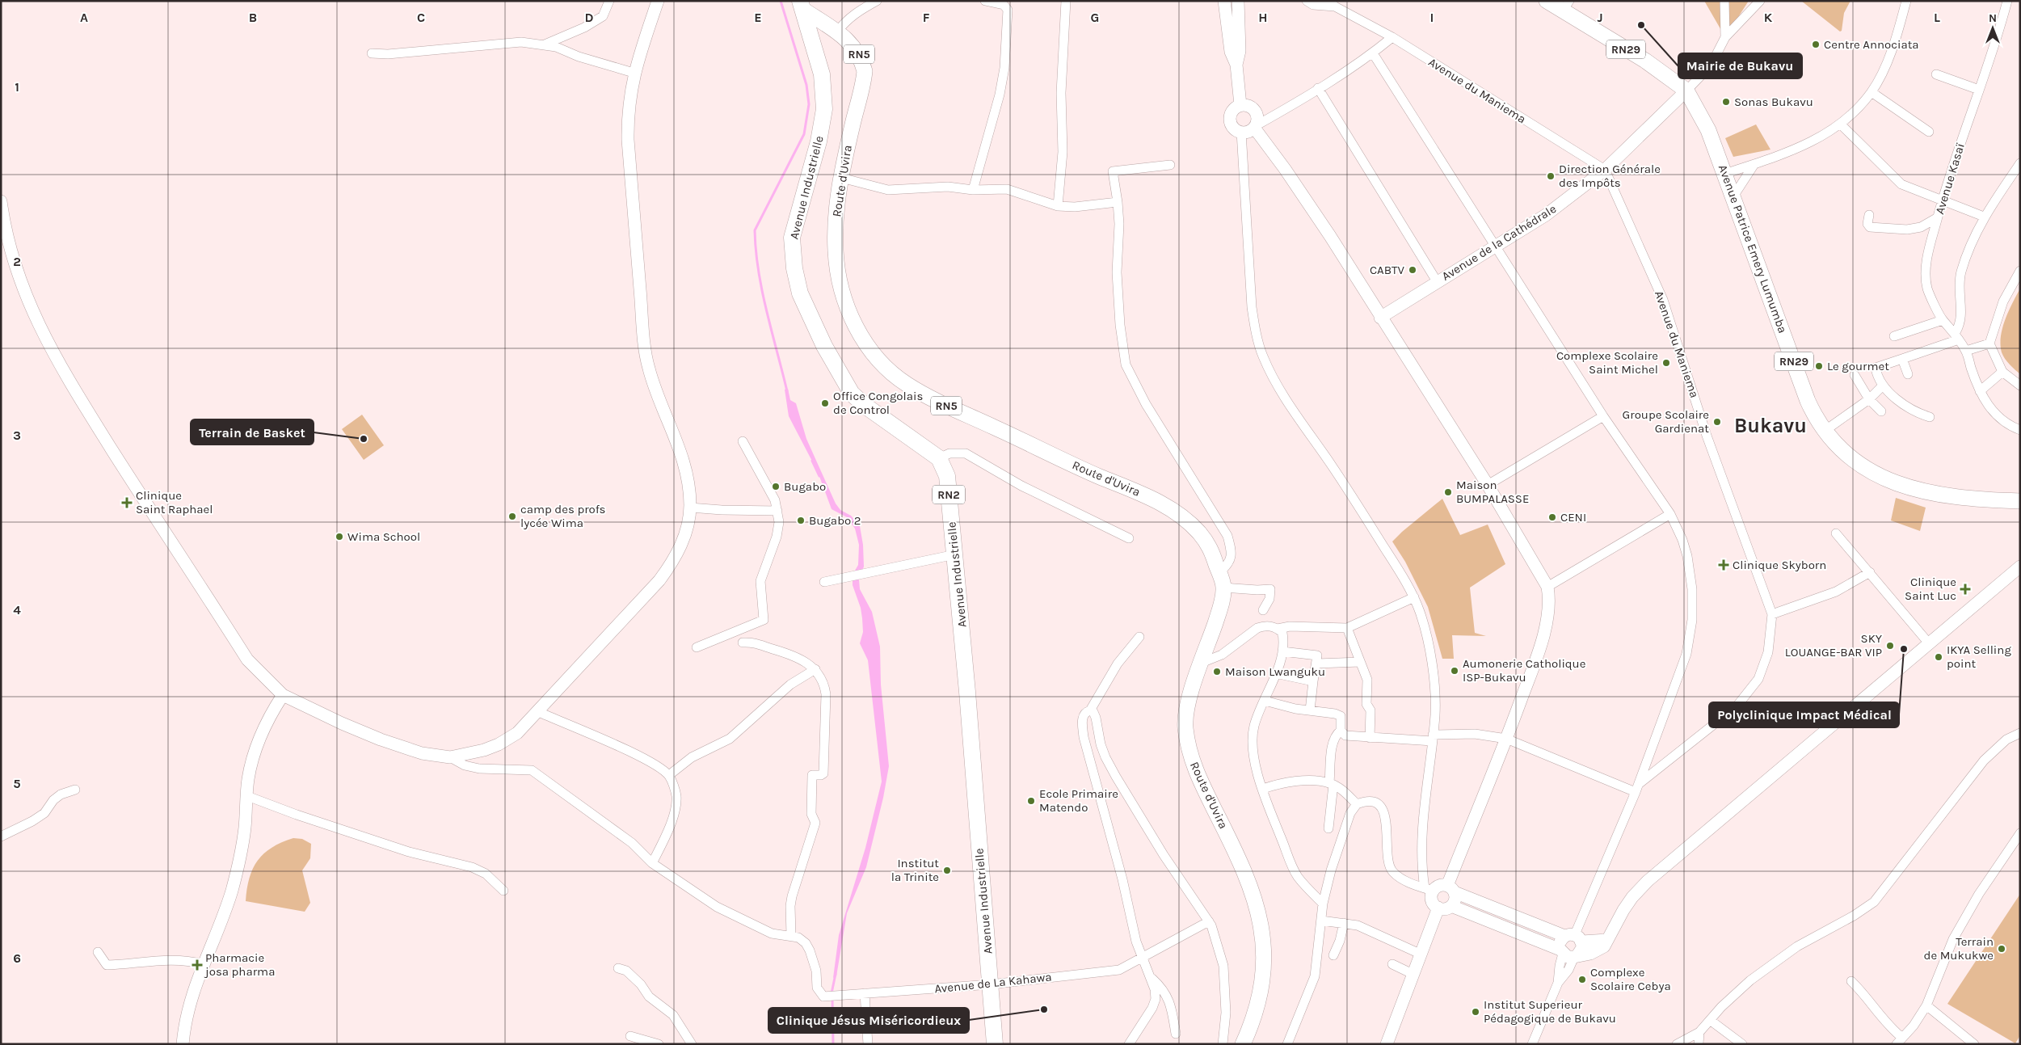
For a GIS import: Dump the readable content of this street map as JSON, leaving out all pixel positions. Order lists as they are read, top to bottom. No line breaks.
{"streets":{"highway":["Avenue Industrielle","RN2"],"main road":["RN29","RN5","Route d'Uvira","Avenue Patrice Emery Lumumba"],"street":["Avenue du Maniema","Avenue Kasaï","Avenue de la Cathédrale","Avenue de La Kahawa"]},"crossings":[["Avenue du Maniema","Avenue de la Cathédrale"],["Route d'Uvira","Avenue Industrielle"],["Avenue Industrielle","Avenue de La Kahawa"],["Avenue de la Cathédrale","Avenue Patrice Emery Lumumba"]],"districts":["Bukavu"],"places":{"other":["Mairie de Bukavu","Centre Annociata","Sonas Bukavu","Direction Générale des Impôts","CABTV","Complexe Scolaire Saint Michel","Le gourmet","Office Congolais de Control","Groupe Scolaire Gardienat","Terrain de Basket","Bugabo","Maison BUMPALASSE","camp des profs lycée Wima","CENI","Bugabo 2","Wima School","SKY LOUANGE-BAR VIP","Polyclinique Impact Médical","IKYA Selling point","Aumonerie Catholique ISP-Bukavu","Maison Lwanguku","Ecole Primaire Matendo","Institut la Trinite","Terrain de Mukukwe","Complexe Scolaire Cebya","Clinique Jésus Miséricordieux","Institut Superieur Pédagogique de Bukavu"],"health":["Clinique Saint Raphael","Clinique Skyborn","Clinique Saint Luc","Pharmacie josa pharma"]},"north":"top","grid":{"columns":["A","B","C","D","E","F","G","H","I","J","K","L"],"rows":["1","2","3","4","5","6"]}}
